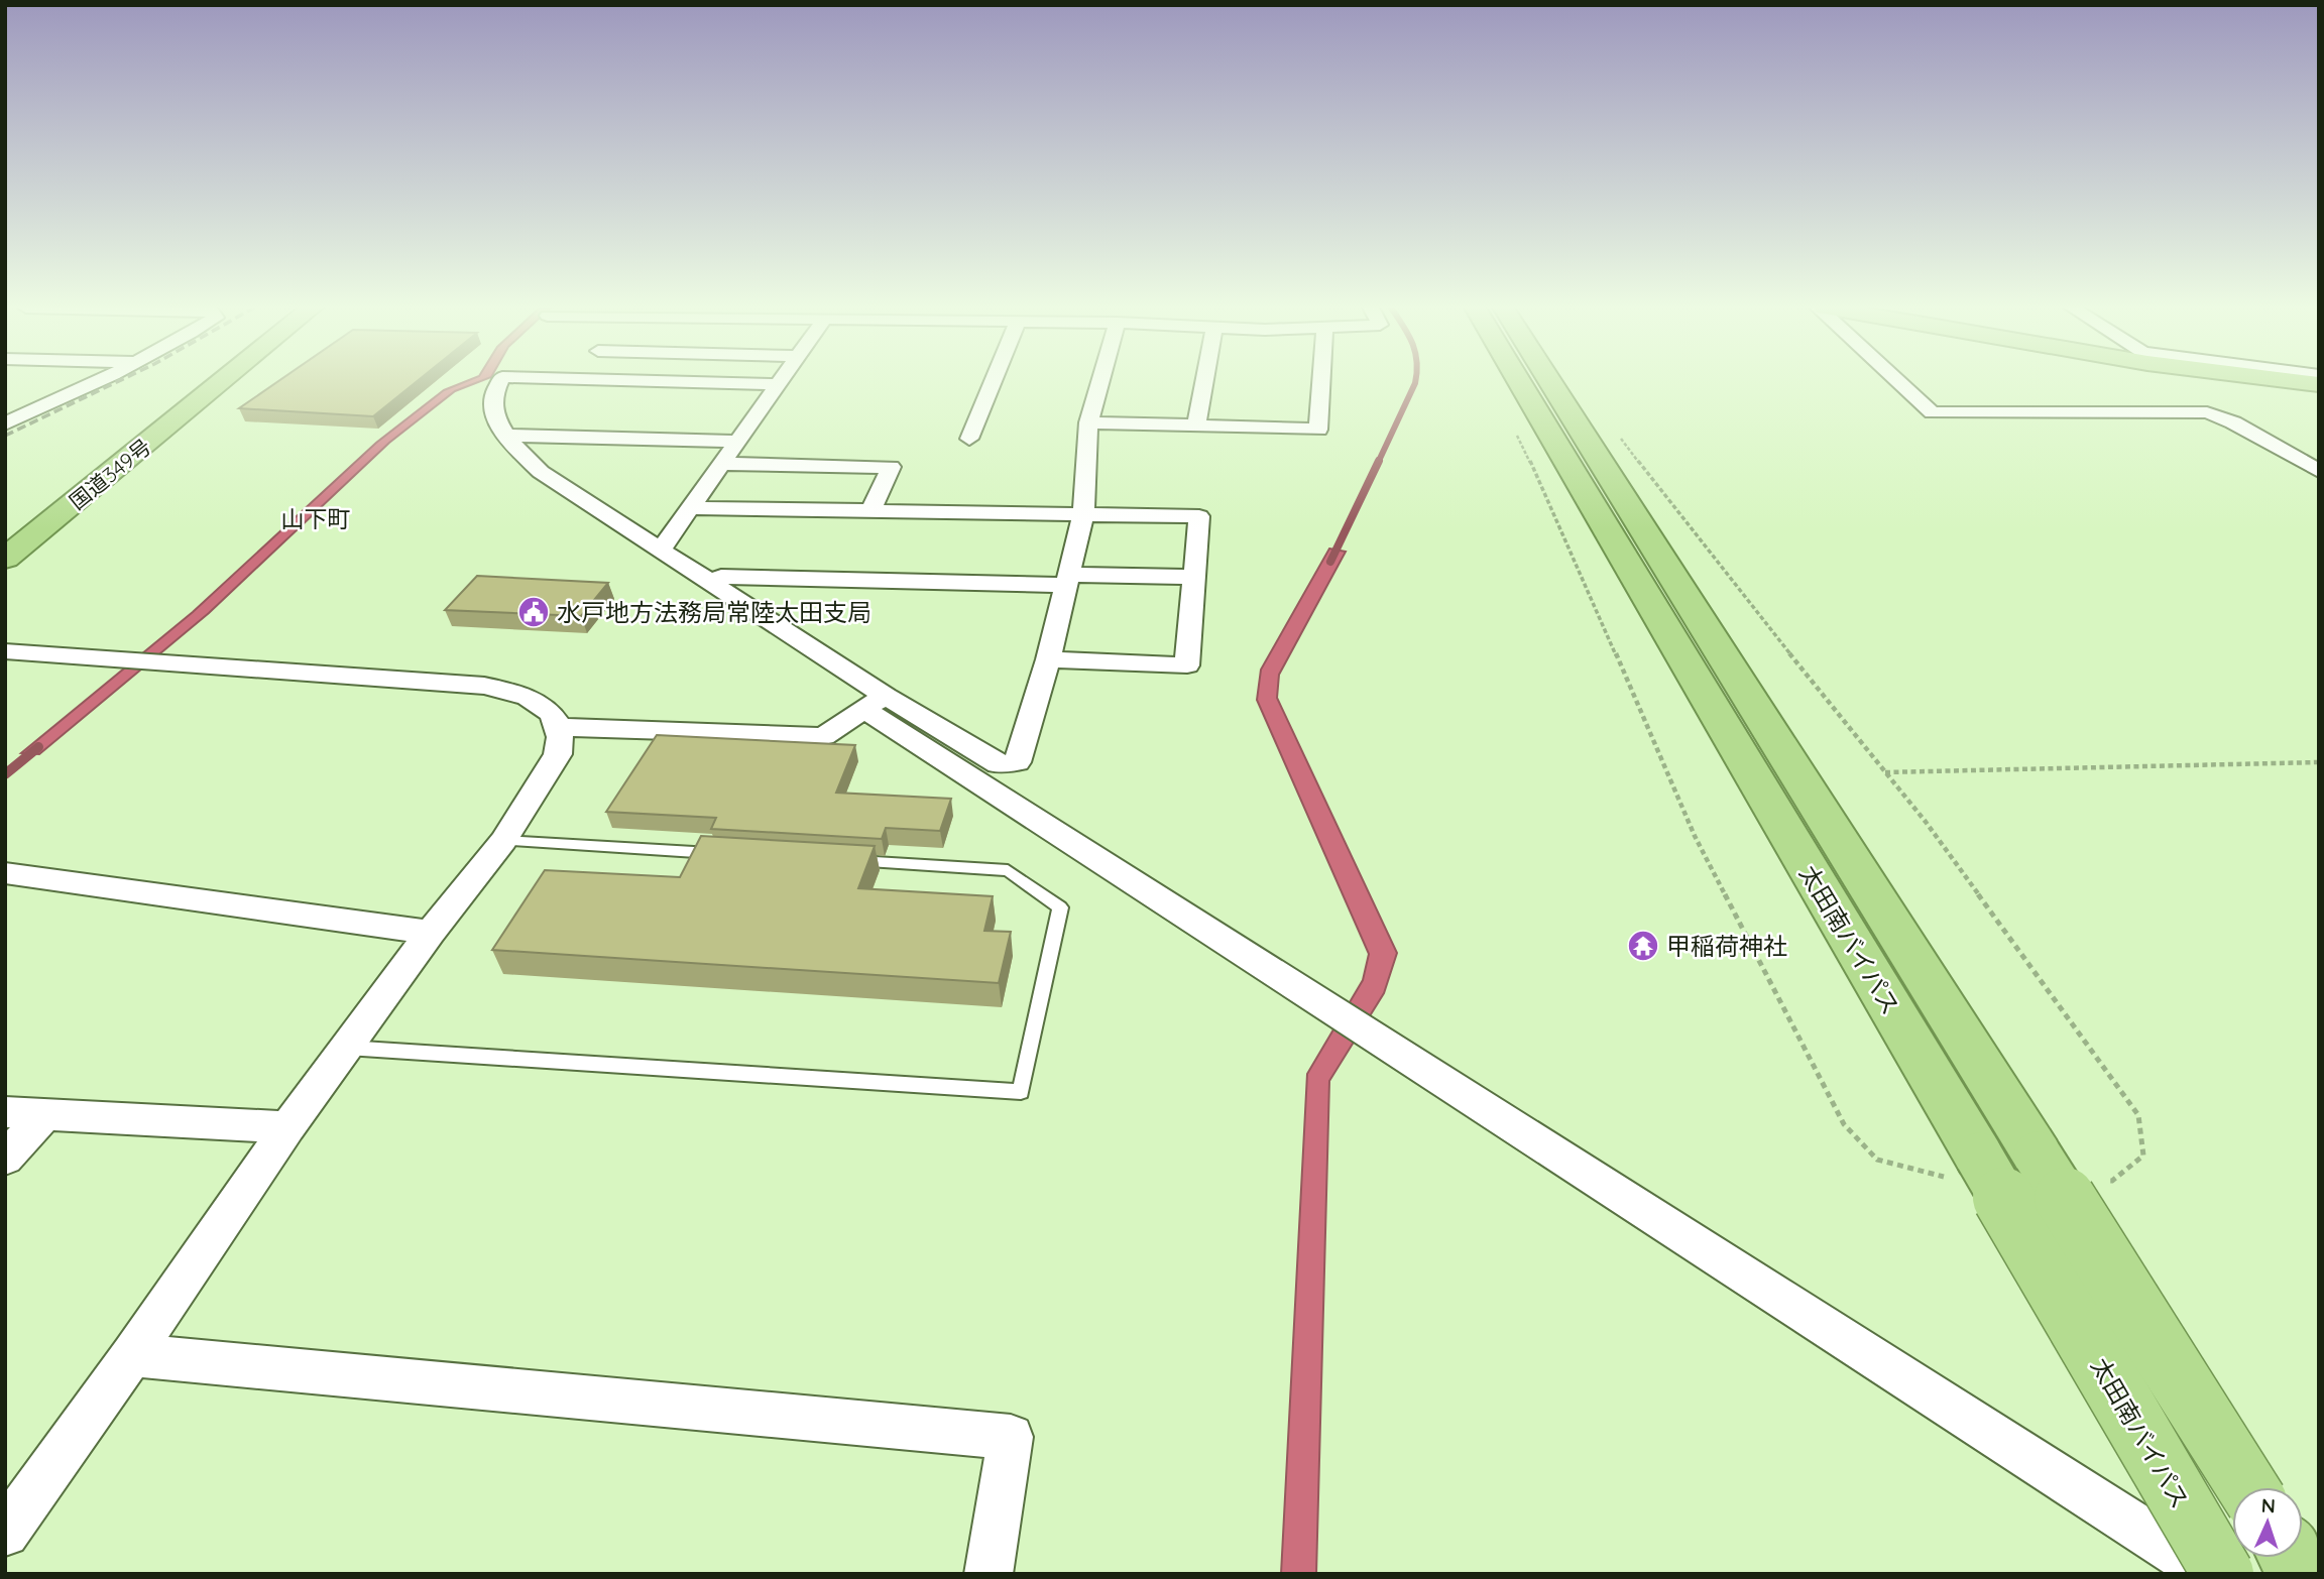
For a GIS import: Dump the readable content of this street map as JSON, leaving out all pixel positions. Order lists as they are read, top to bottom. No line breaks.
{"streets":{"highway":["国道349号","太田南バイパス"]},"districts":["山下町"],"places":{"public building":["水戸地方法務局常陸太田支局"],"temple":["甲稲荷神社"]},"north":"top"}
